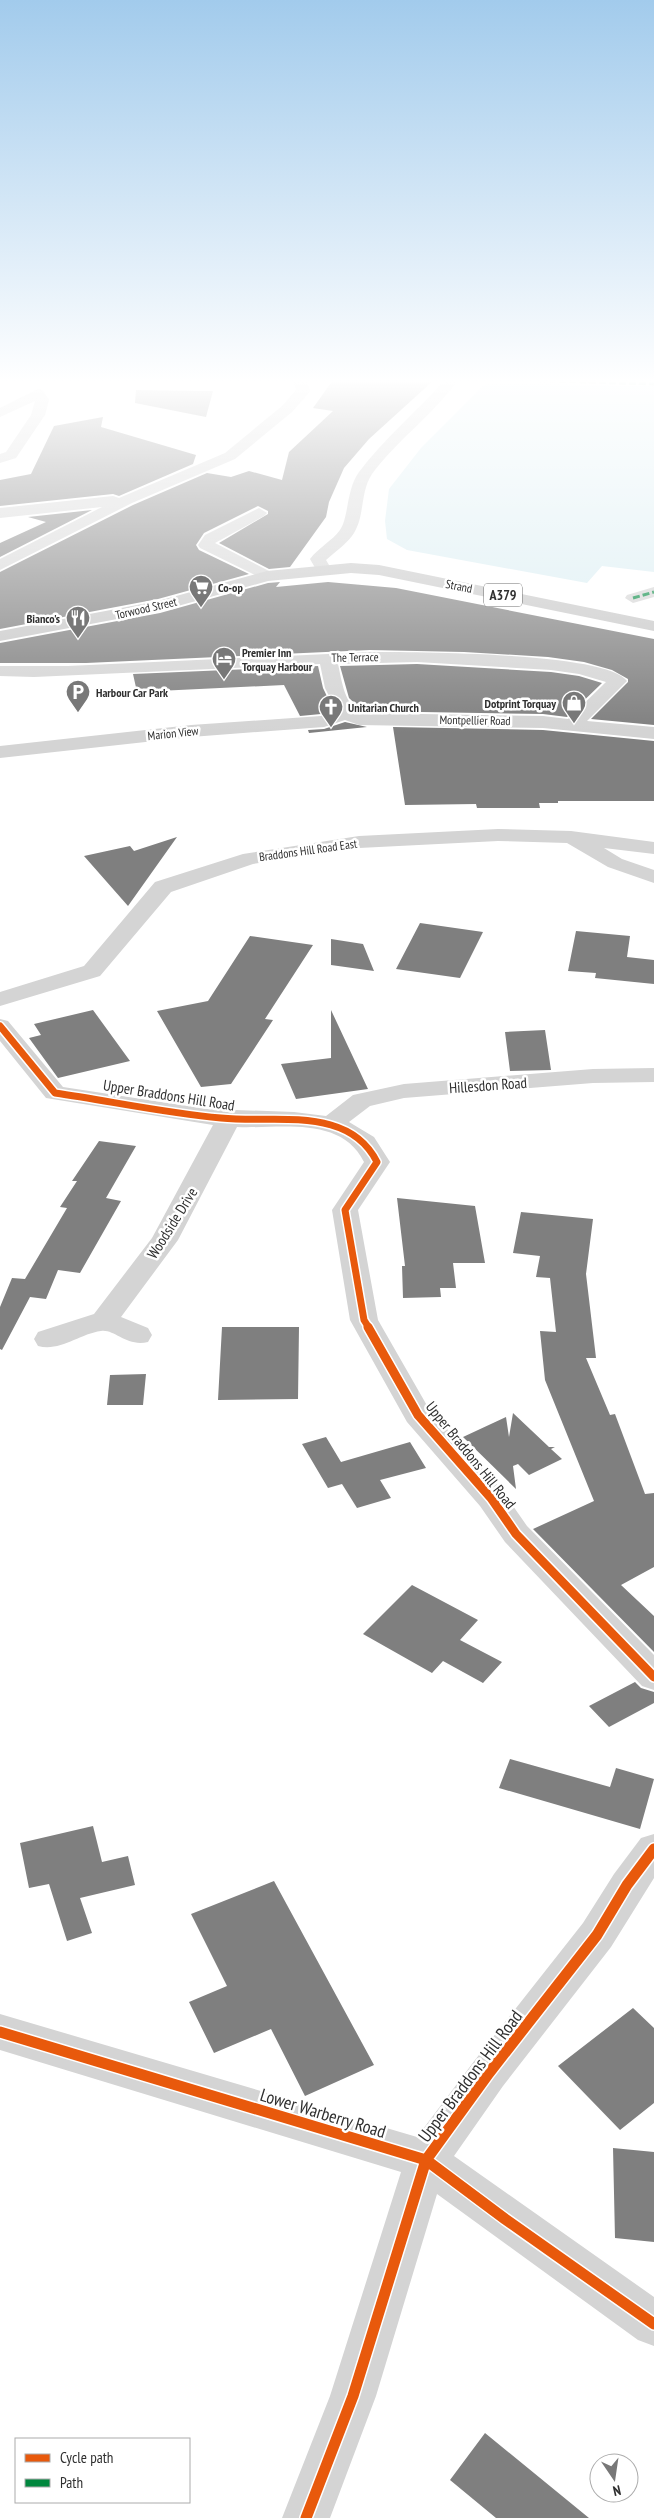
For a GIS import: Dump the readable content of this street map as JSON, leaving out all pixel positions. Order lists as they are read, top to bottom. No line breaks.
{"streets":{"main road":["Strand","A379","Torwood Street"],"street":["The Terrace","Montpellier Road","Marion View","Braddons Hill Road East","Hillesdon Road","Upper Braddons Hill Road","Woodside Drive","Lower Warberry Road"]},"crossings":[["Strand","Torwood Street"],["The Terrace","Montpellier Road"],["Montpellier Road","Marion View"],["Hillesdon Road","Upper Braddons Hill Road"],["Upper Braddons Hill Road","Woodside Drive"],["Upper Braddons Hill Road","Lower Warberry Road"]],"places":{"supermarket":["Co-op"],"restaurant":["Bianco's"],"hotel":["Premier Inn Torquay Harbour"],"parking":["Harbour Car Park"],"shop":["Dotprint Torquay"],"church":["Unitarian Church"]},"legend":["Cycle path","Path"],"north":"bottom"}
